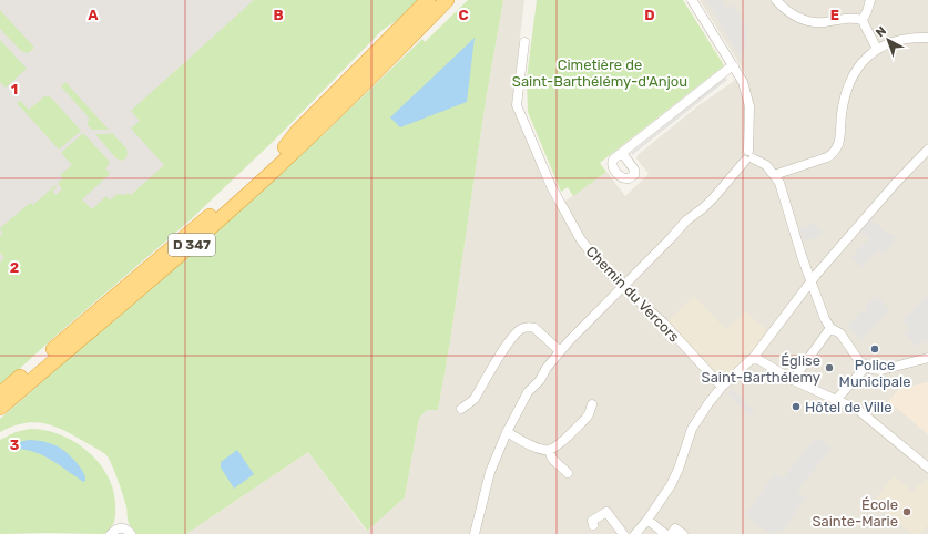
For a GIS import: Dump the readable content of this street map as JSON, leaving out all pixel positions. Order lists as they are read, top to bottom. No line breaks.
{"streets":{"highway":["D 347"],"street":["Chemin du Vercors"]},"parks":["Cimetière de Saint-Barthélémy-d'Anjou"],"places":["Police Municipale","Église Saint-Barthélemy","Hôtel de Ville","École Sainte-Marie"],"north":"top left","grid":{"columns":["A","B","C","D","E"],"rows":["1","2","3"]}}
